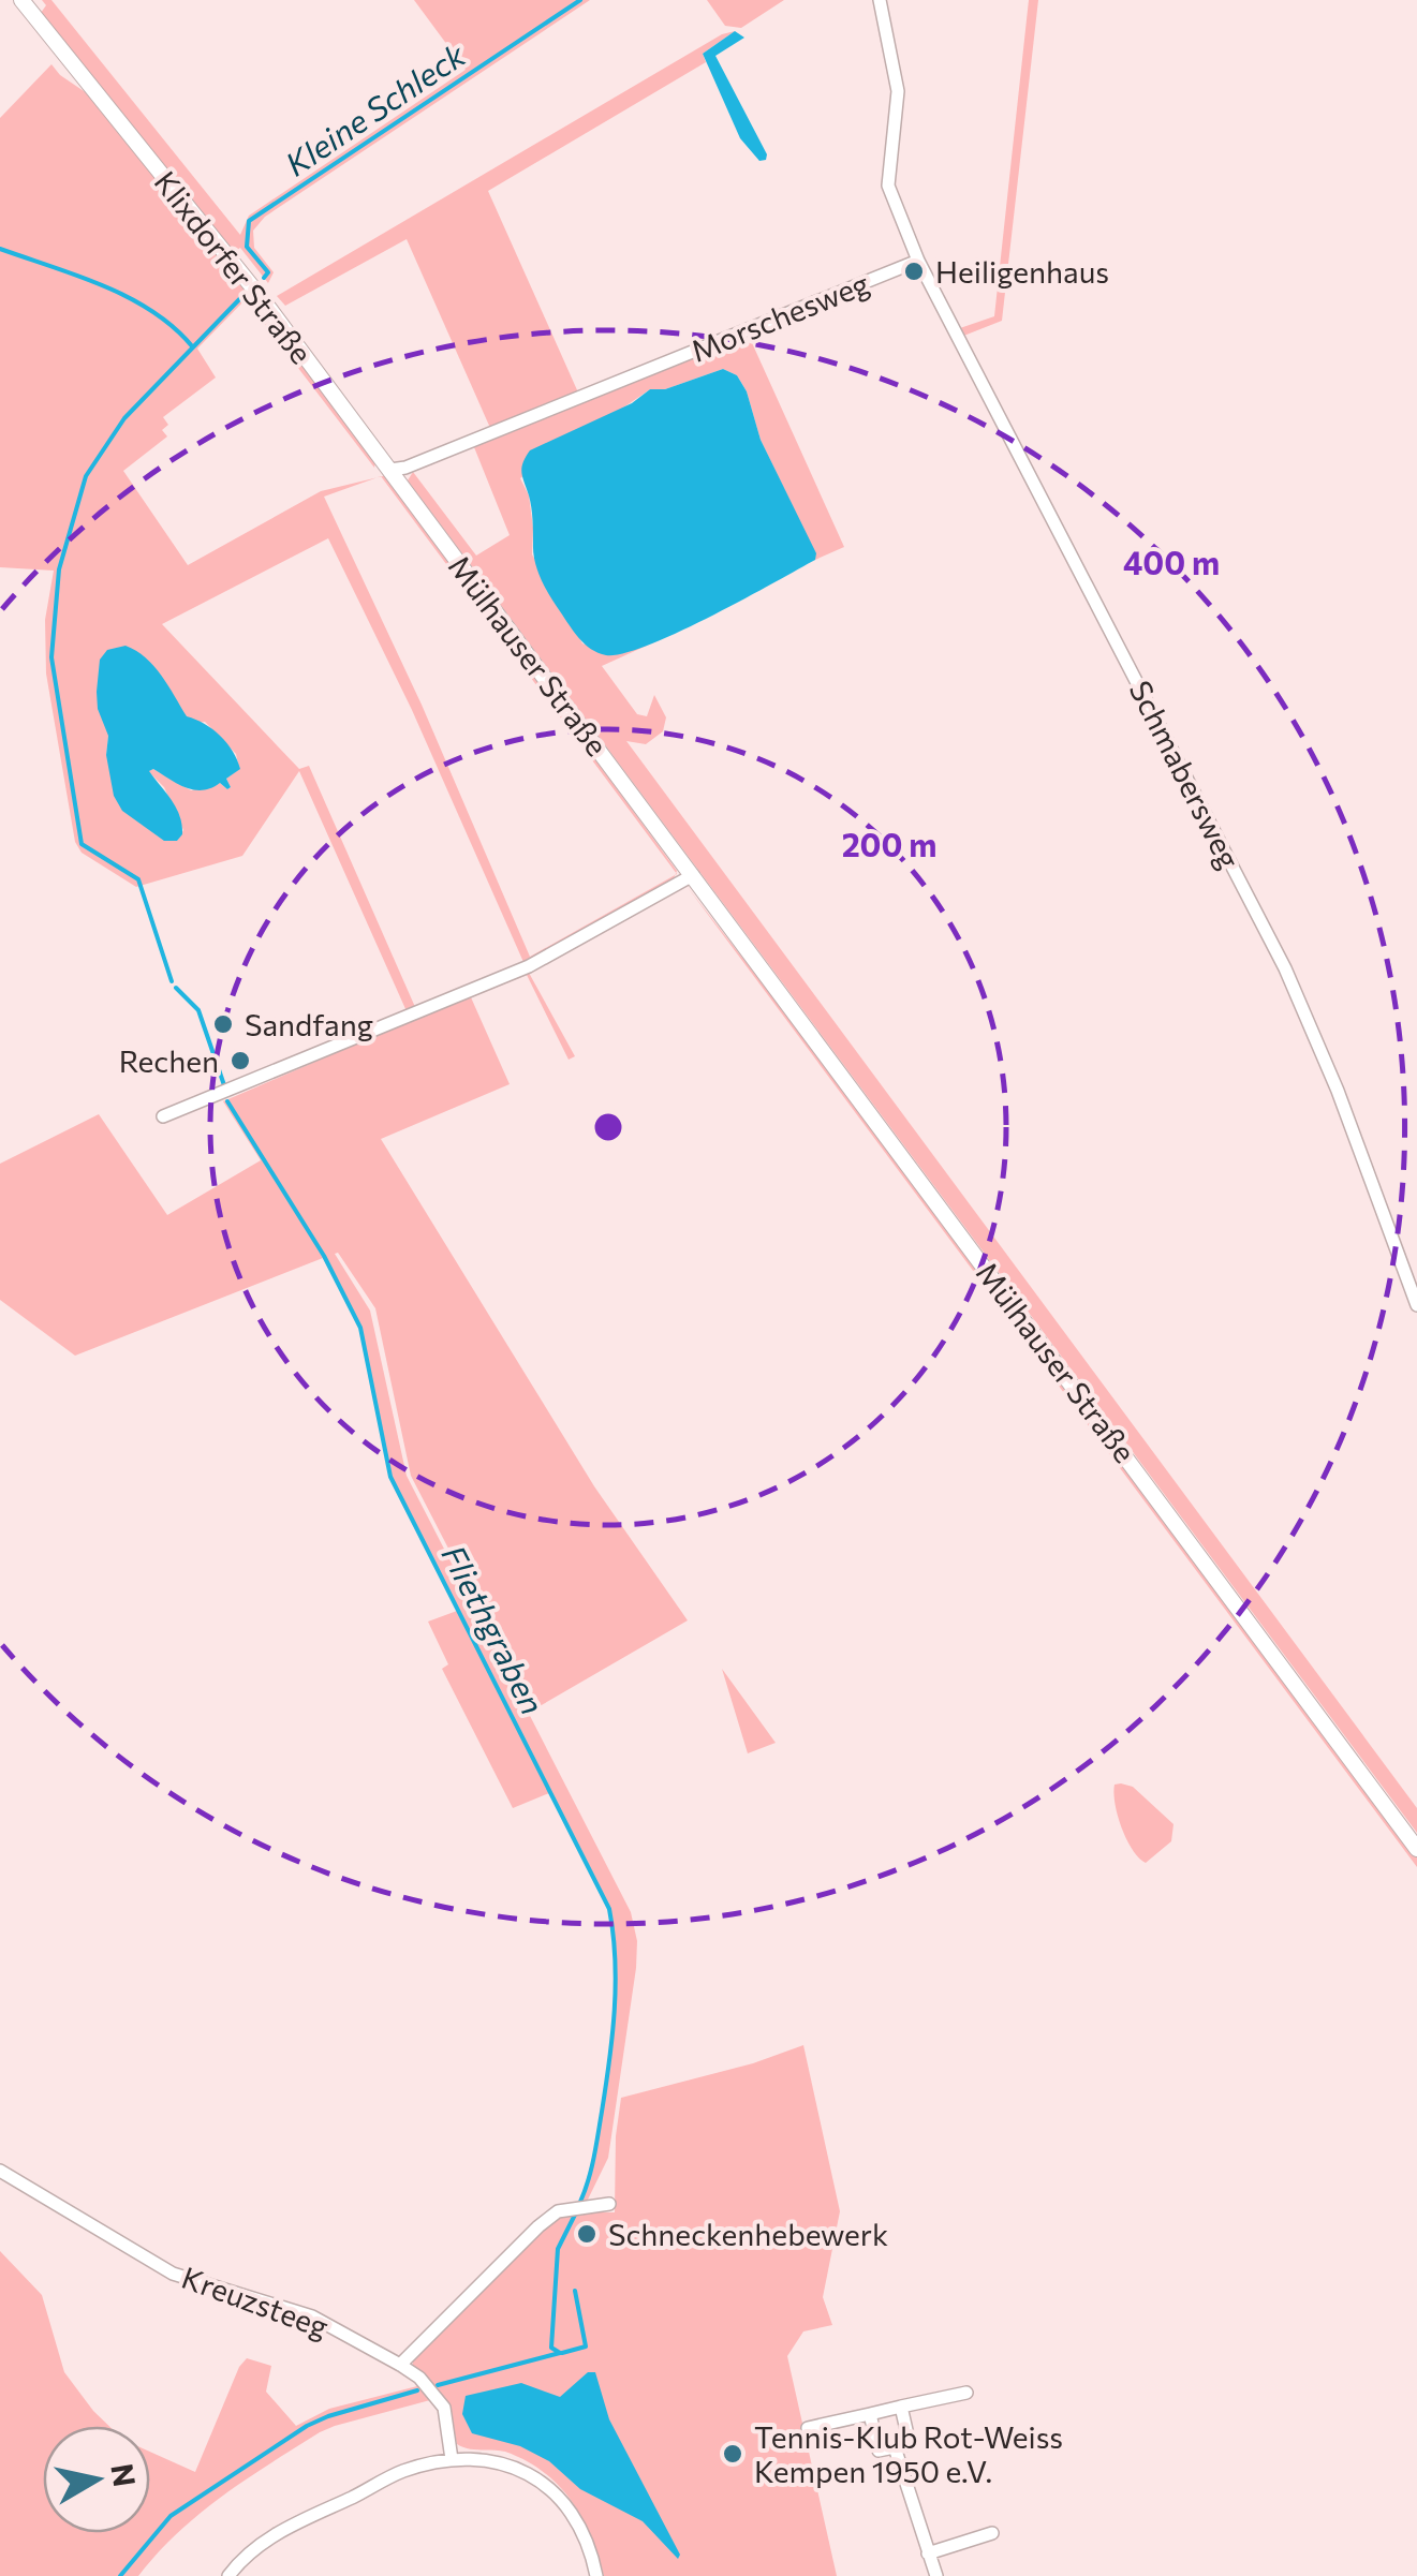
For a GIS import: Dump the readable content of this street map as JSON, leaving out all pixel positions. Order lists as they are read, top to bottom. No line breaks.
{"streets":{"street":["Klixdorfer Straße","Morschesweg","Mülhauser Straße","Schmabersweg","Kreuzsteeg"]},"crossings":[["Klixdorfer Straße","Morschesweg"],["Klixdorfer Straße","Mülhauser Straße"],["Morschesweg","Schmabersweg"]],"water":["Kleine Schleck","Fliethgraben"],"places":["Heiligenhaus","Sandfang","Rechen","Schneckenhebewerk","Tennis-Klub Rot-Weiss Kempen 1950 e.V."],"north":"right","rings":["400 m","200 m"]}
